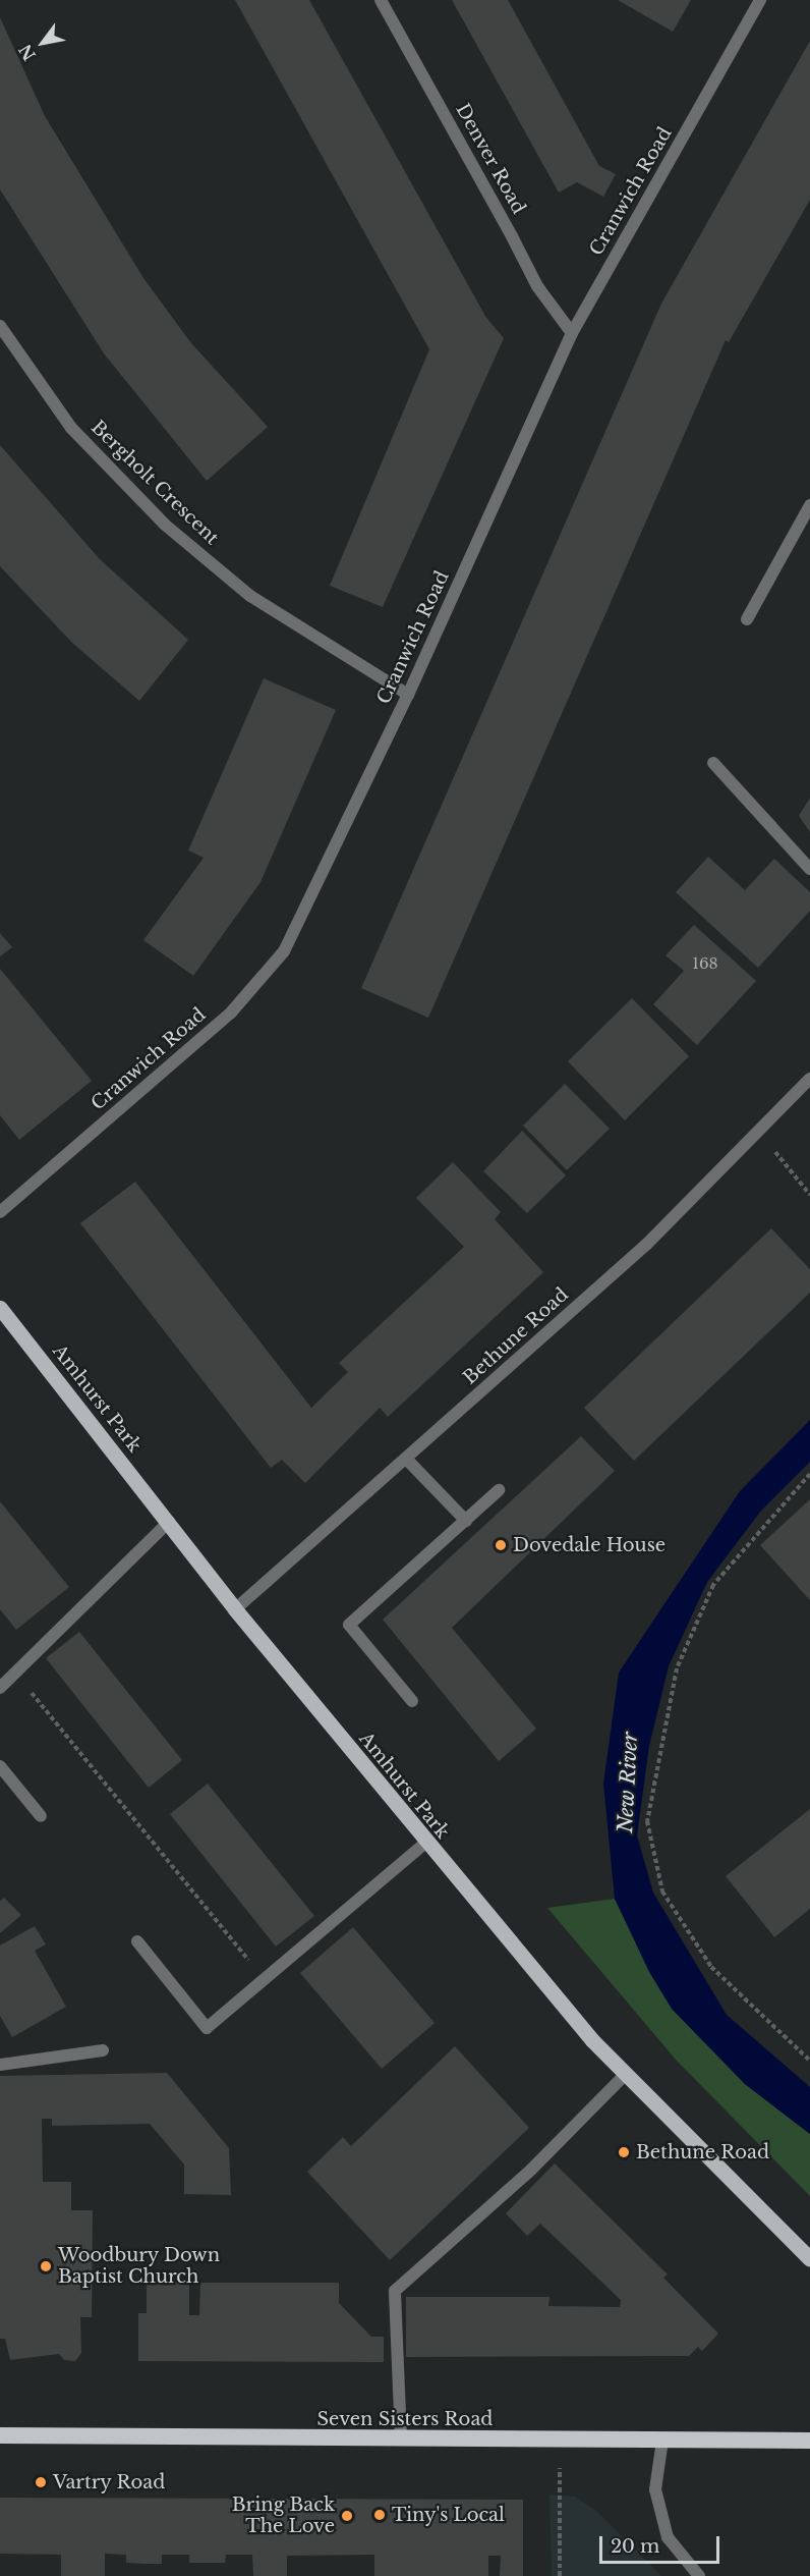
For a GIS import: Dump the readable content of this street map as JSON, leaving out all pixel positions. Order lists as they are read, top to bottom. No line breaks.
{"streets":{"highway":["Seven Sisters Road"],"main road":["Amhurst Park"],"street":["Denver Road","Cranwich Road","Bergholt Crescent","Bethune Road"]},"crossings":[["Denver Road","Cranwich Road"],["Cranwich Road","Bergholt Crescent"],["Bethune Road","Amhurst Park"]],"water":["New River"],"places":["Dovedale House","Bethune Road","Woodbury Down Baptist Church","Vartry Road","Tiny's Local","Bring Back The Love"],"house_numbers":["168"],"scale_bar":"20 m","north":"bottom left"}
